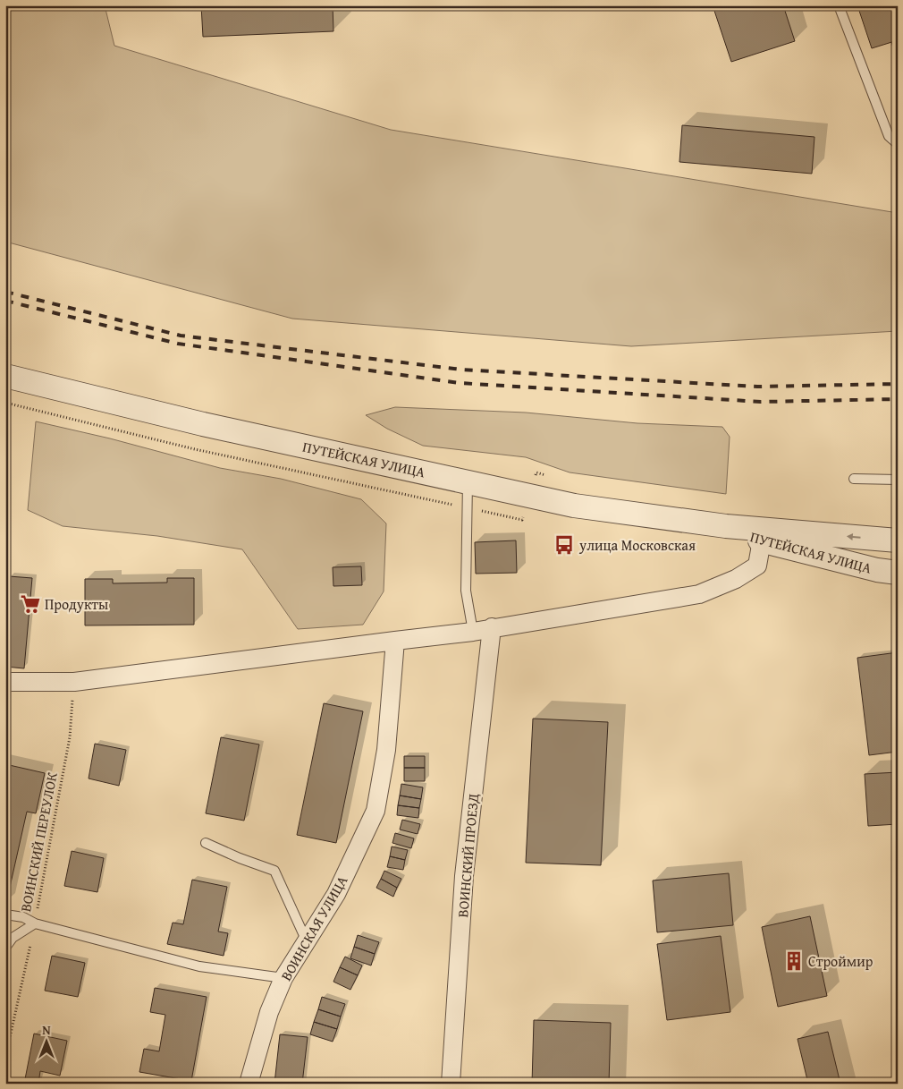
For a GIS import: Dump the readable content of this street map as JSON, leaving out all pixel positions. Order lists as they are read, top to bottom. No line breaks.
{"streets":{"street":["ПУТЕЙСКАЯ УЛИЦА","ВОИНСКИЙ ПРОЕЗД","ВОИНСКАЯ УЛИЦА"],"path":["ВОИНСКИЙ ПЕРЕУЛОК"]},"places":{"bus stop":["улица Московская"],"supermarket":["Продукты"],"building":["Строймир"]},"north":"top"}
